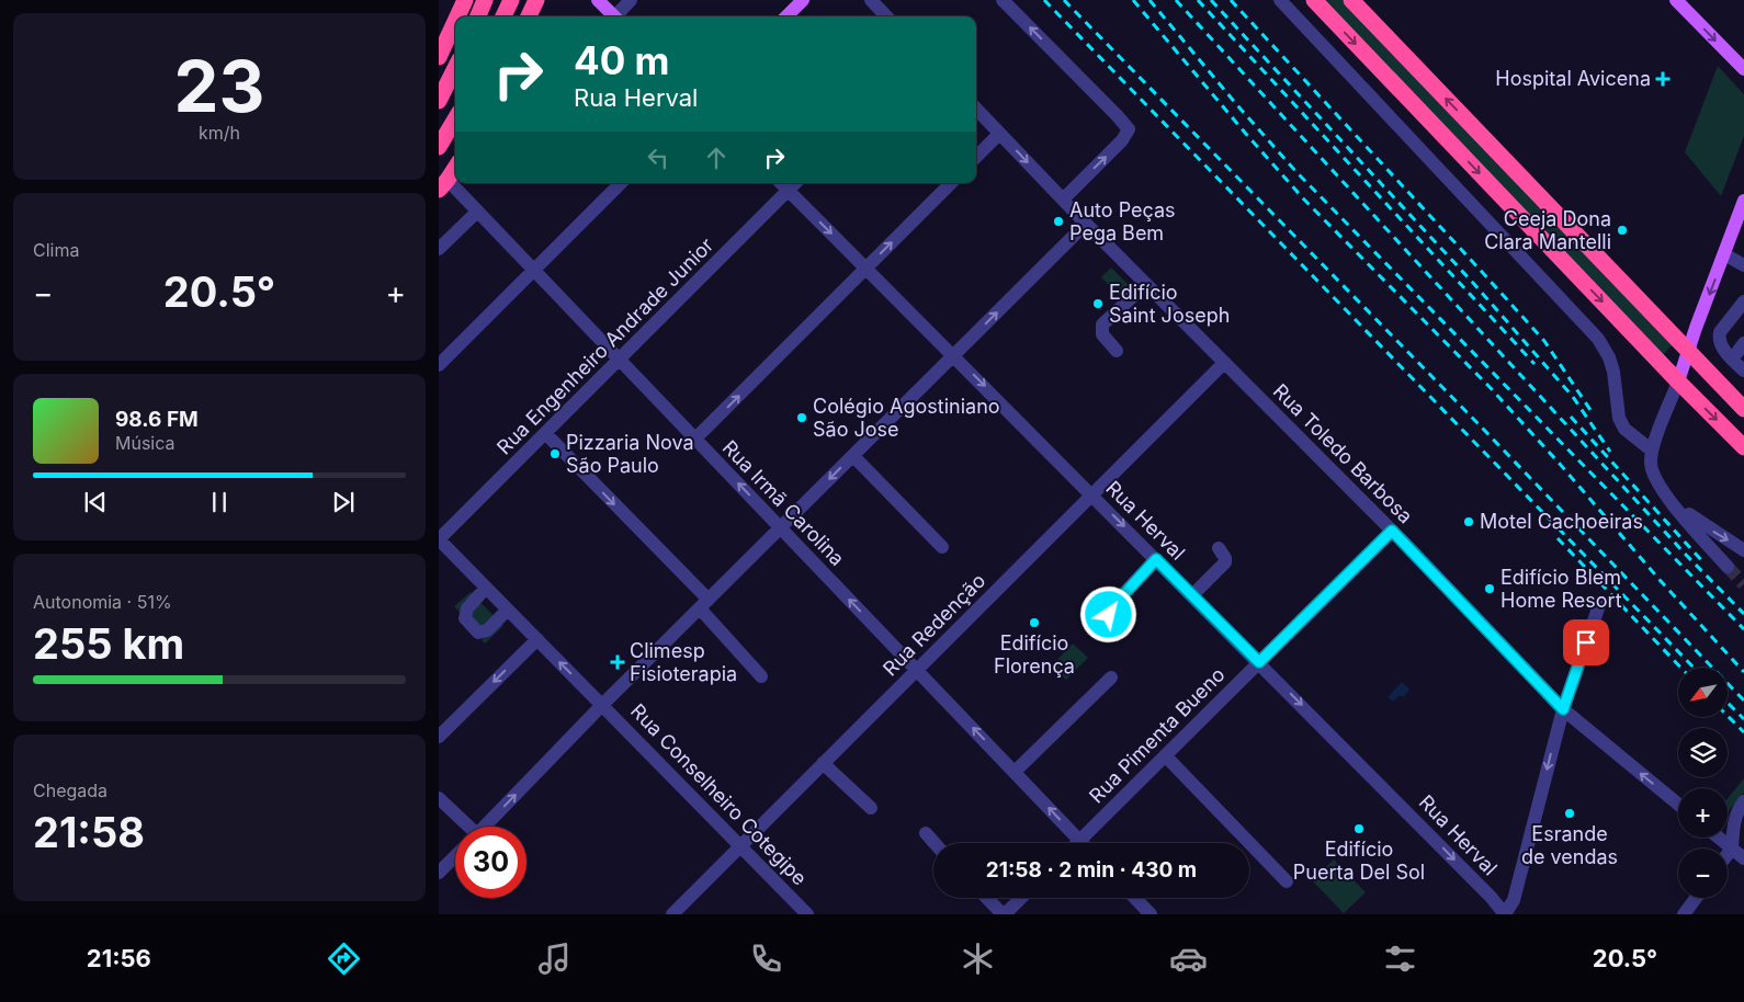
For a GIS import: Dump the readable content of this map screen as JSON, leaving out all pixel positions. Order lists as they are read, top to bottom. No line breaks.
{"streets":{"street":["Rua Engenheiro Andrade Junior","Rua Toledo Barbosa","Rua Irmã Carolina","Rua Herval","Rua Redenção","Rua Pimenta Bueno","Rua Conselheiro Cotegipe"]},"crossings":[["Rua Engenheiro Andrade Junior","Rua Irmã Carolina"],["Rua Engenheiro Andrade Junior","Rua Herval"],["Rua Engenheiro Andrade Junior","Rua Conselheiro Cotegipe"],["Rua Toledo Barbosa","Rua Redenção"],["Rua Toledo Barbosa","Rua Pimenta Bueno"],["Rua Irmã Carolina","Rua Redenção"],["Rua Irmã Carolina","Rua Pimenta Bueno"],["Rua Herval","Rua Redenção"],["Rua Herval","Rua Pimenta Bueno"],["Rua Redenção","Rua Conselheiro Cotegipe"]],"one_way":["Rua Herval"],"places":{"health":["Hospital Avicena","Climesp Fisioterapia"],"other":["Auto Peças Pega Bem","Ceeja Dona Clara Mantelli","Edifício Saint Joseph","Colégio Agostiniano São Jose","Pizzaria Nova São Paulo","Motel Cachoeiras","Edifício Blem Home Resort","Edifício Florença","Esrande de vendas","Edifício Puerta Del Sol"]},"north":"bottom left","page":{"tile":[["23","km/h"],"Clima",["Autonomia · 51%","255 km"],["Chegada","21:58"]],"turn":["40 m","Rua Herval"],"heat":["−","20.5°","+"],"song":["98.6 FM","Música"],"map_buttons":["+","−"],"limit":"30","trip":"21:58 · 2 min · 430 m","tabs":["21:56","20.5°"]}}
